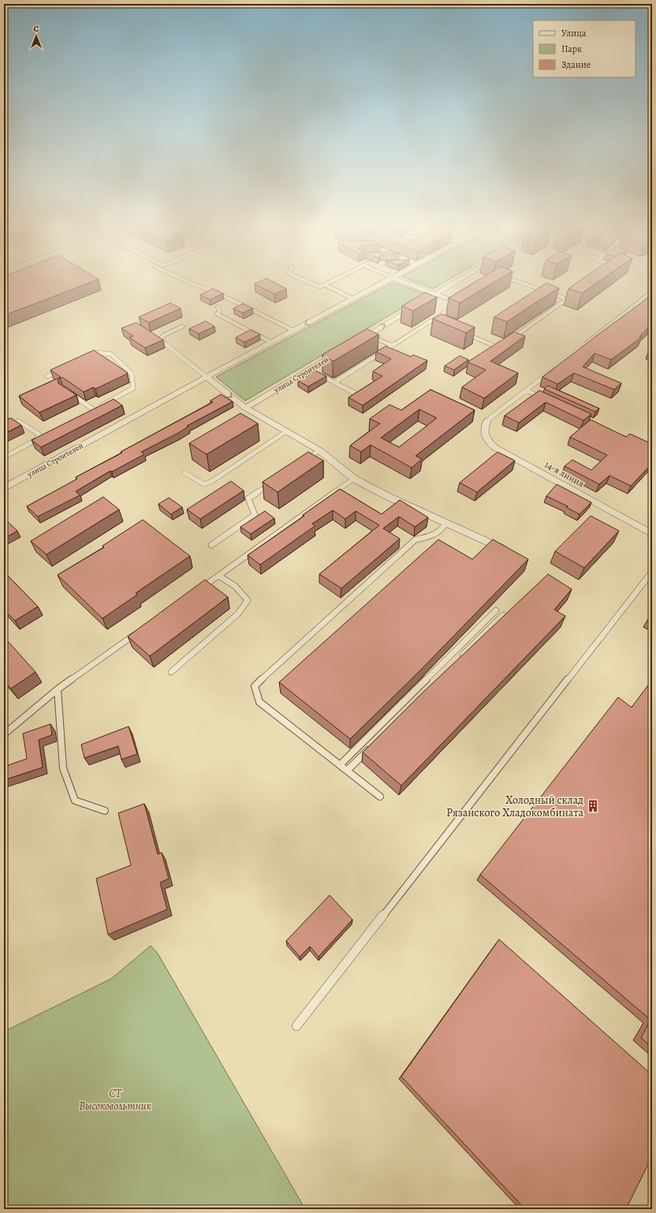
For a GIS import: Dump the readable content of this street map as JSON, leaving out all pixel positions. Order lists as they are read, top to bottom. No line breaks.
{"streets":{"street":["улица Строителей","14-я линия"]},"parks":["СТ Высоковольтник"],"places":{"building":["Холодный склад Рязанского Хладокомбината"]},"legend":["Улица","Парк","Здание"],"north":"top"}
